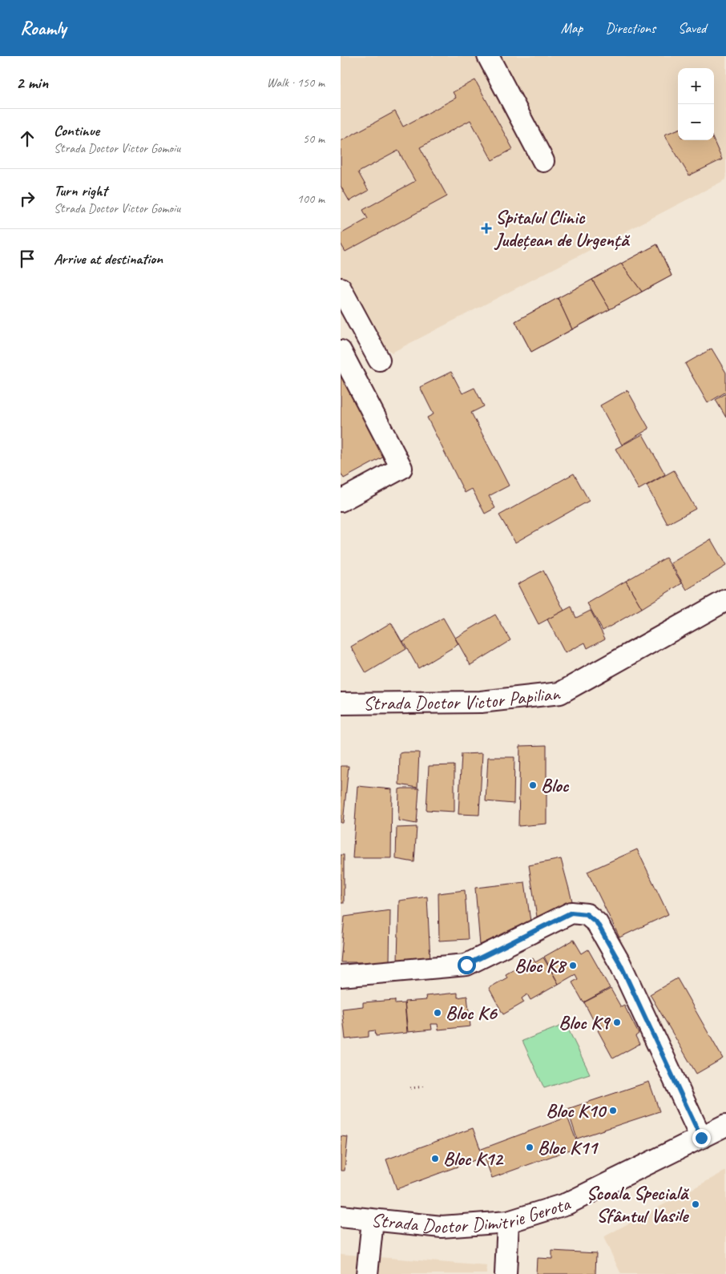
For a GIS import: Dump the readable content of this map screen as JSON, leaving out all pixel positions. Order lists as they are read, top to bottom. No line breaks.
{"streets":{"street":["Strada Doctor Victor Papilian","Strada Doctor Dimitrie Gerota"]},"places":{"health":["Spitalul Clinic Județean de Urgență"],"other":["Bloc","Bloc K8","Bloc K6","Bloc K9","Bloc K10","Bloc K11","Bloc K12","Școala Specială Sfântul Vasile"]},"page":{"header":"Roamly","nav":["Map","Directions","Saved"],"heading":["2 min","Walk · 150 m"],"map_buttons":["+","−"],"list":[["Continue","Strada Doctor Victor Gomoiu","50 m"],["Turn right","Strada Doctor Victor Gomoiu","100 m"],"Arrive at destination"]}}
